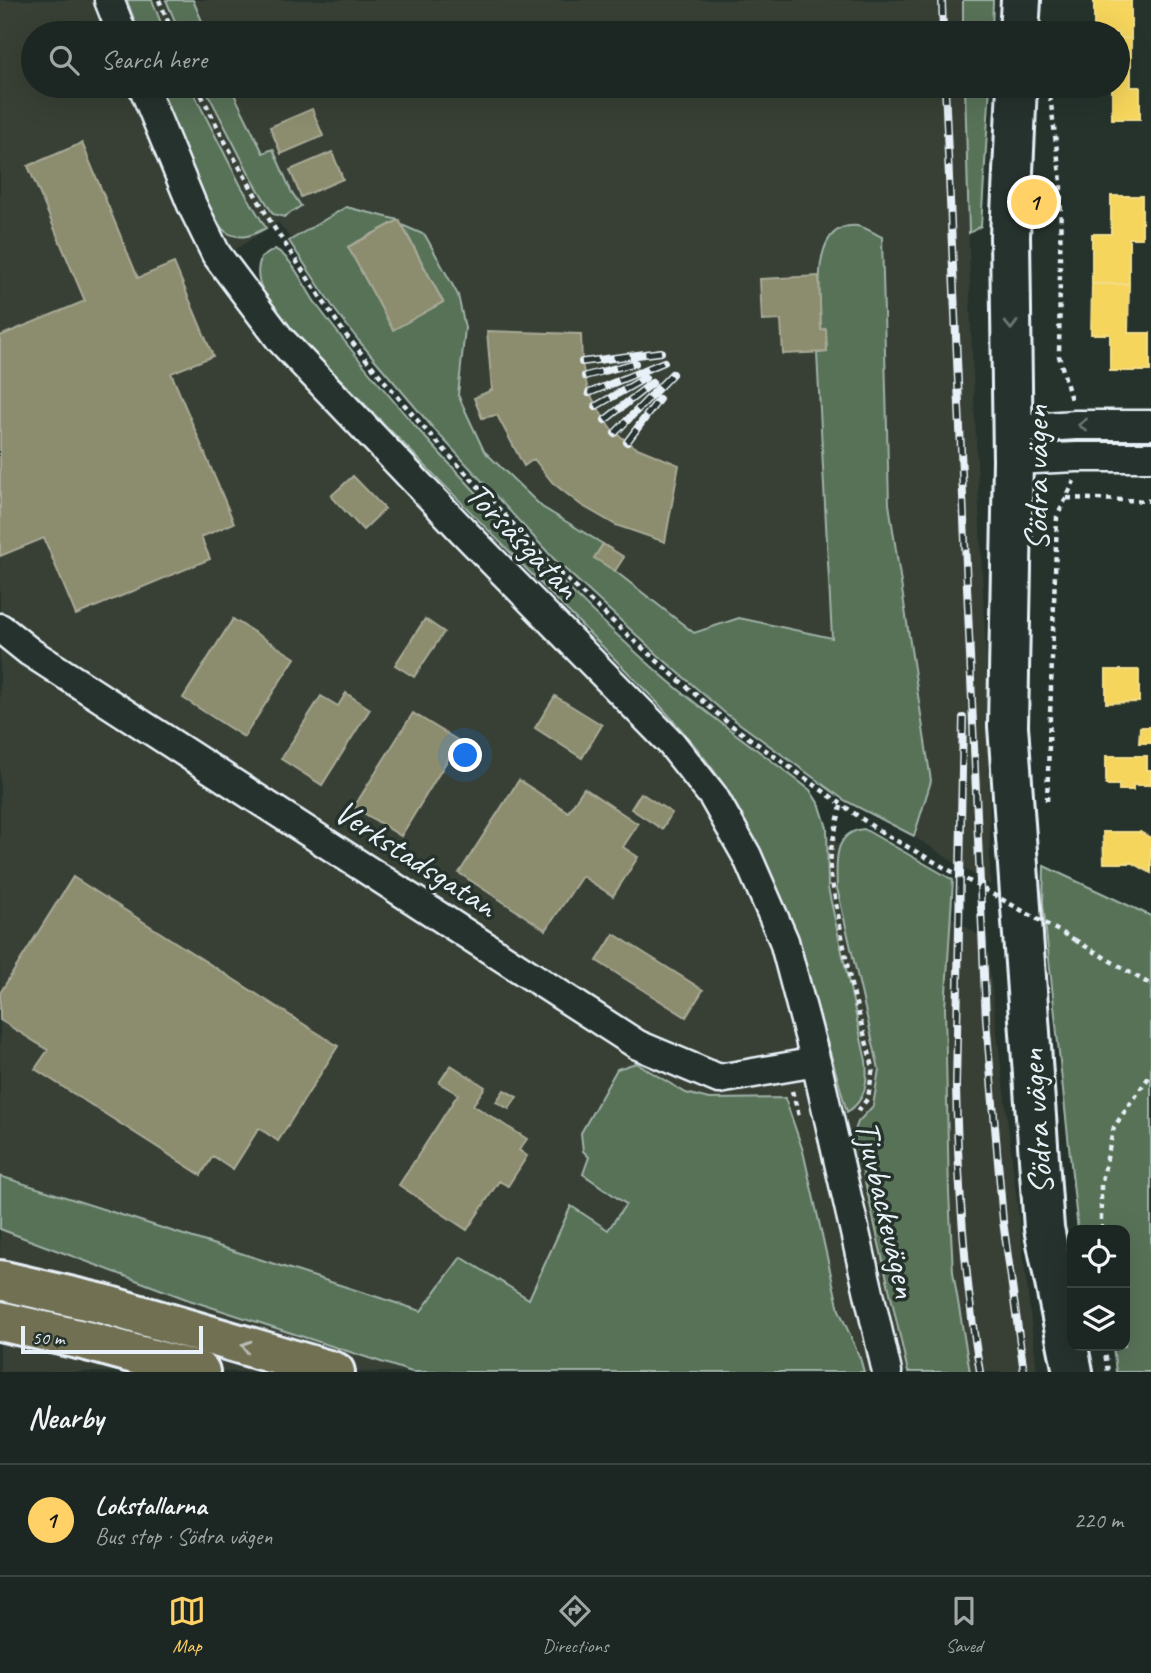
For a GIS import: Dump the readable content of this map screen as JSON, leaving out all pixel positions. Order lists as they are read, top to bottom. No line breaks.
{"streets":{"main road":["Södra vägen"],"street":["Torsåsgatan","Verkstadsgatan","Tjuvbackevägen"]},"crossings":[["Torsåsgatan","Verkstadsgatan"],["Torsåsgatan","Tjuvbackevägen"],["Verkstadsgatan","Tjuvbackevägen"]],"scale_bar":"50 m","page":{"search":"Search here","pins":"1","scale":"50 m","heading":"Nearby","list":[{"mark":"1","name":"Lokstallarna","note":"Bus stop · Södra vägen","value":"220 m"}],"nav":["Map","Directions","Saved"]}}
